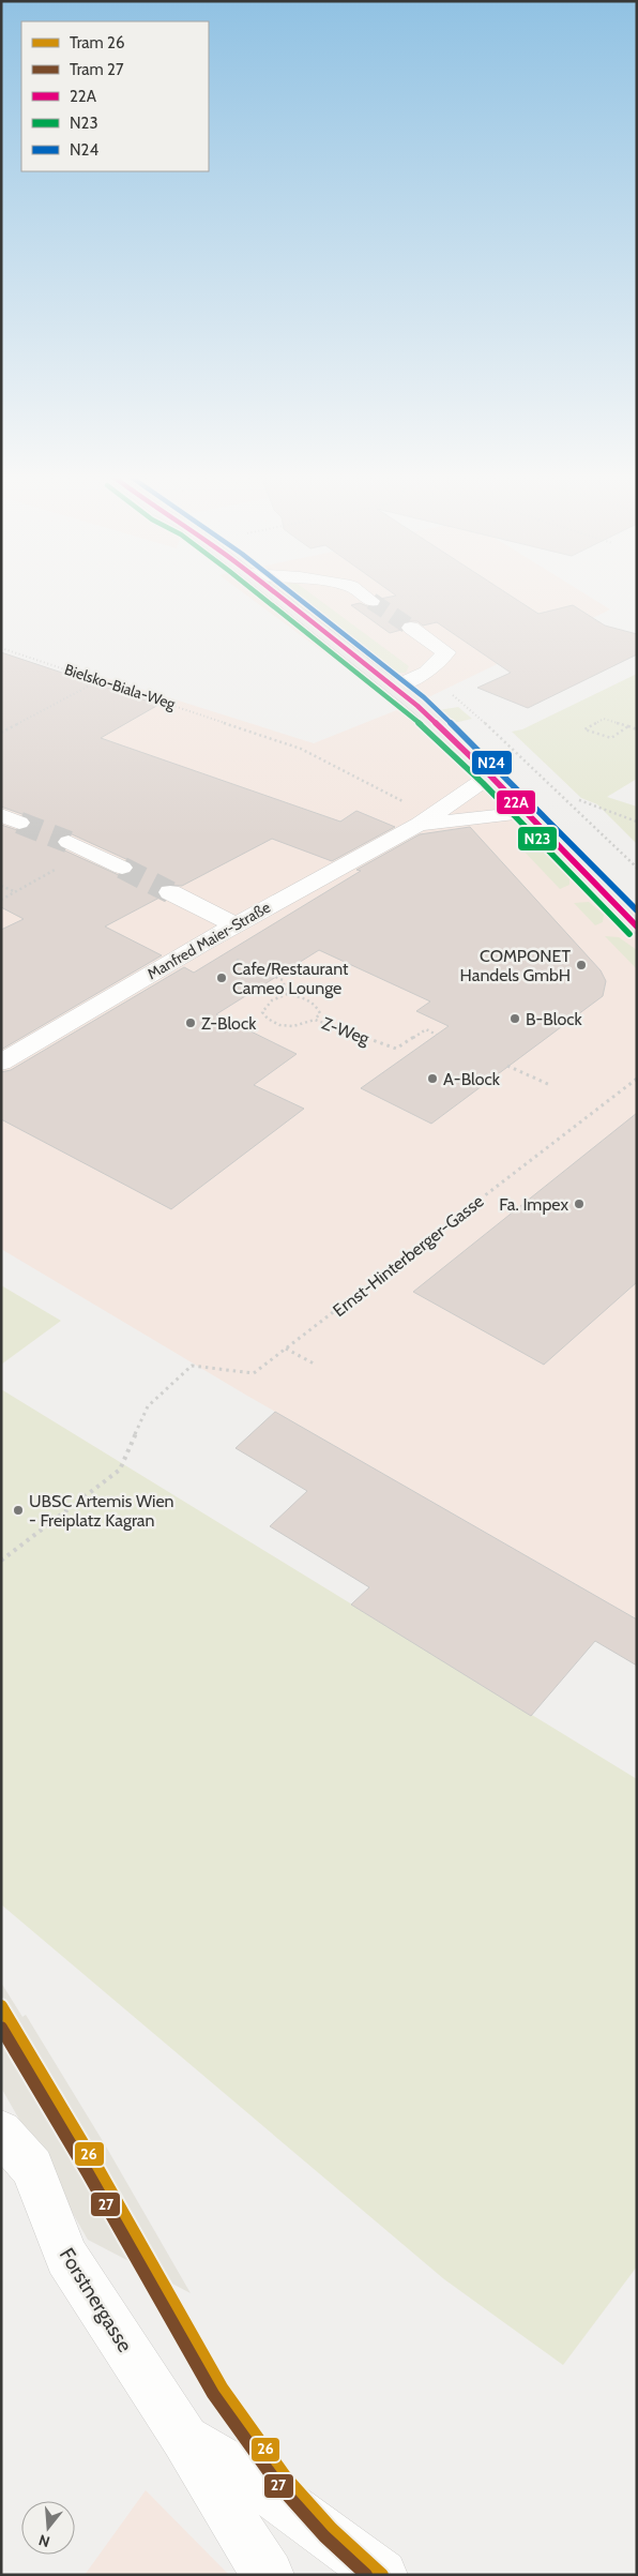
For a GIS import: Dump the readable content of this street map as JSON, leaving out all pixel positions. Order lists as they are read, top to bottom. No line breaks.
{"streets":{"street":["Manfred Maier-Straße","Forstnergasse"],"path":["Bielsko-Biala-Weg","Z-Weg","Ernst-Hinterberger-Gasse"]},"crossings":[["Bielsko-Biala-Weg","Manfred Maier-Straße"]],"places":["COMPONET Handels GmbH","Cafe/Restaurant Cameo Lounge","B-Block","Z-Block","A-Block","Fa. Impex","UBSC Artemis Wien - Freiplatz Kagran"],"lines":["transit line 22A","transit line N23","transit line N24","tram line 26","tram line 27"],"legend":["Tram 26","Tram 27","22A","N23","N24"],"north":"bottom"}
